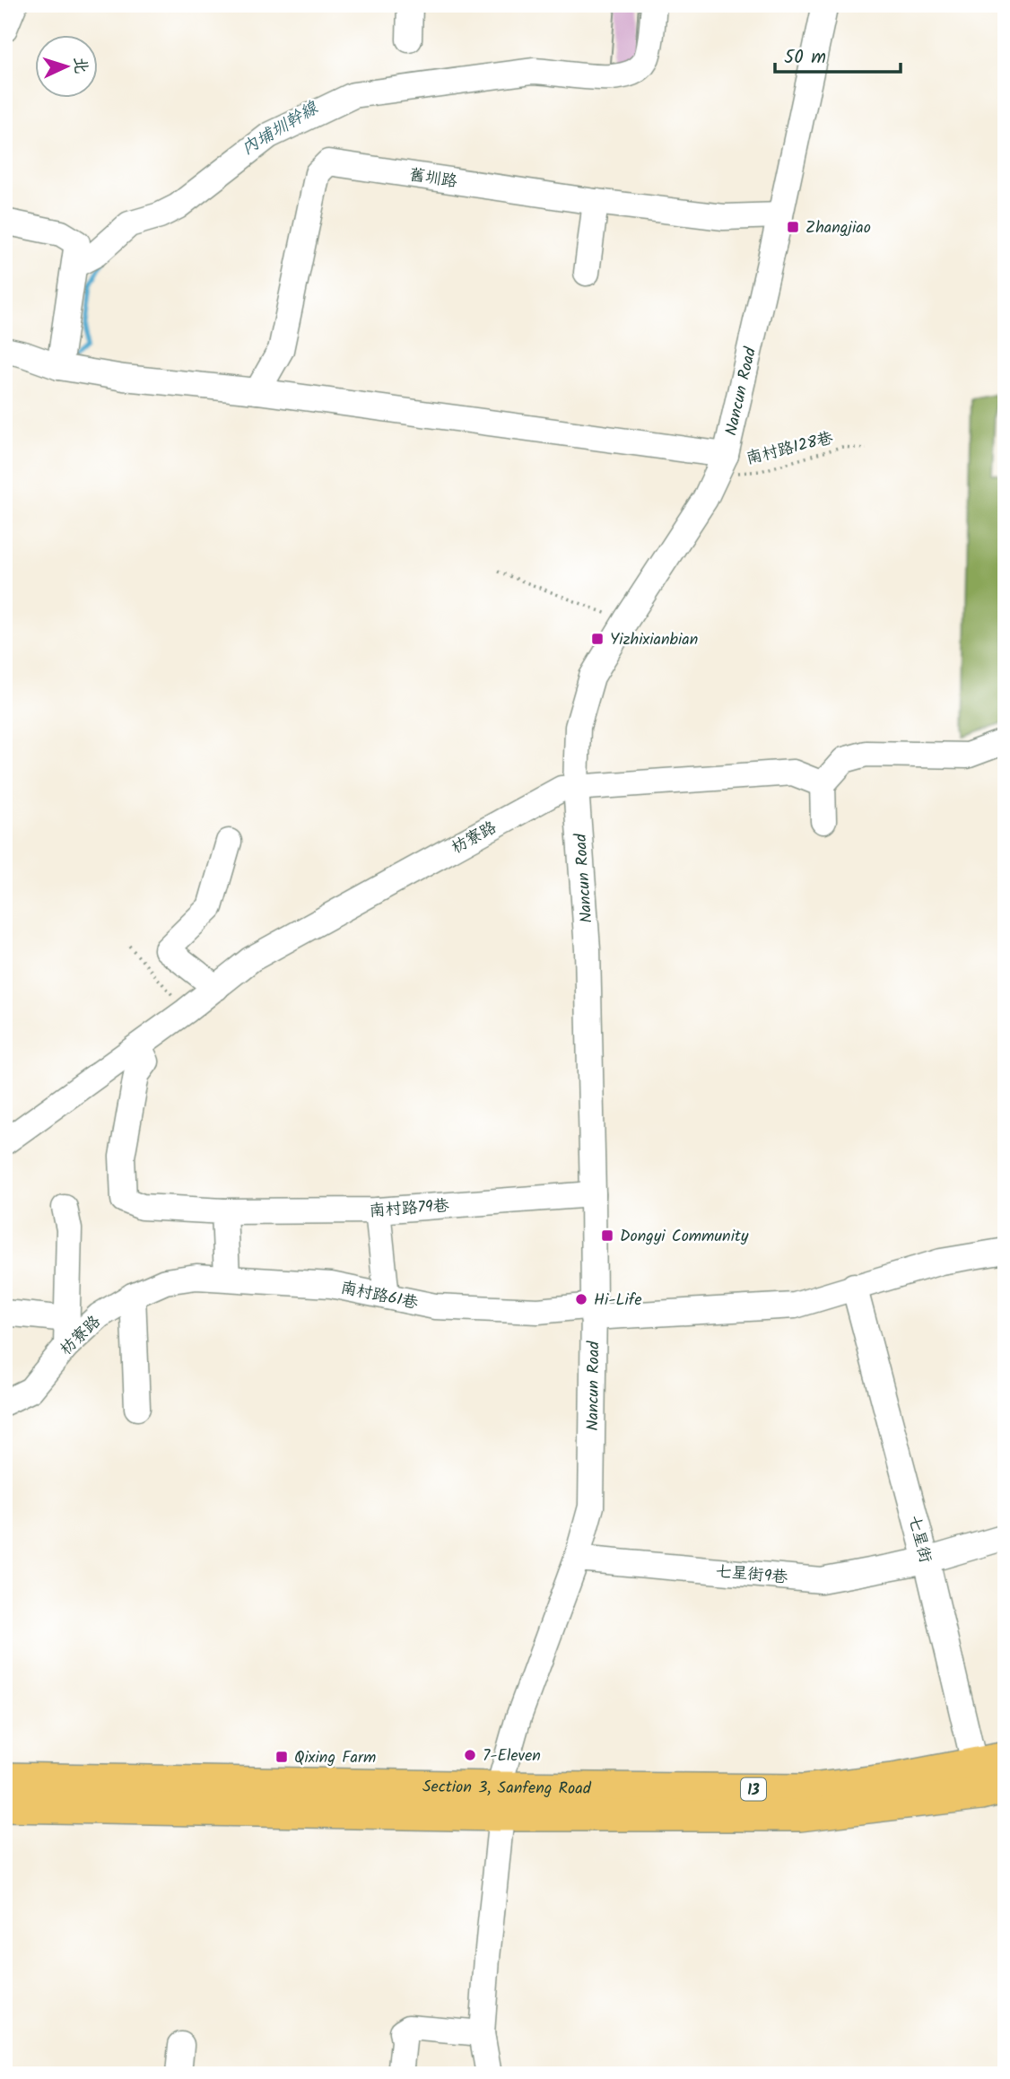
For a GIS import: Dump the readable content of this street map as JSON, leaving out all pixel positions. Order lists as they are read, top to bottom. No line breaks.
{"streets":{"main road":["Section 3, Sanfeng Road","13"],"street":["舊圳路","Nancun Road","枋寮路","南村路79巷","南村路61巷","七星街","七星街9巷"],"path":["南村路128巷"]},"crossings":[["舊圳路","Nancun Road"],["Nancun Road","南村路128巷"],["Nancun Road","枋寮路"],["Nancun Road","南村路79巷"],["Nancun Road","南村路61巷"],["Nancun Road","七星街9巷"],["Nancun Road","Section 3, Sanfeng Road"],["枋寮路","南村路79巷"],["枋寮路","南村路61巷"],["南村路61巷","七星街"],["七星街","七星街9巷"],["七星街","Section 3, Sanfeng Road"]],"water":["內埔圳幹線"],"places":{"transit":["Zhangjiao","Yizhixianbian","Dongyi Community","Qixing Farm"],"other":["Hi-Life","7-Eleven"]},"scale_bar":"50 m","north":"right"}
